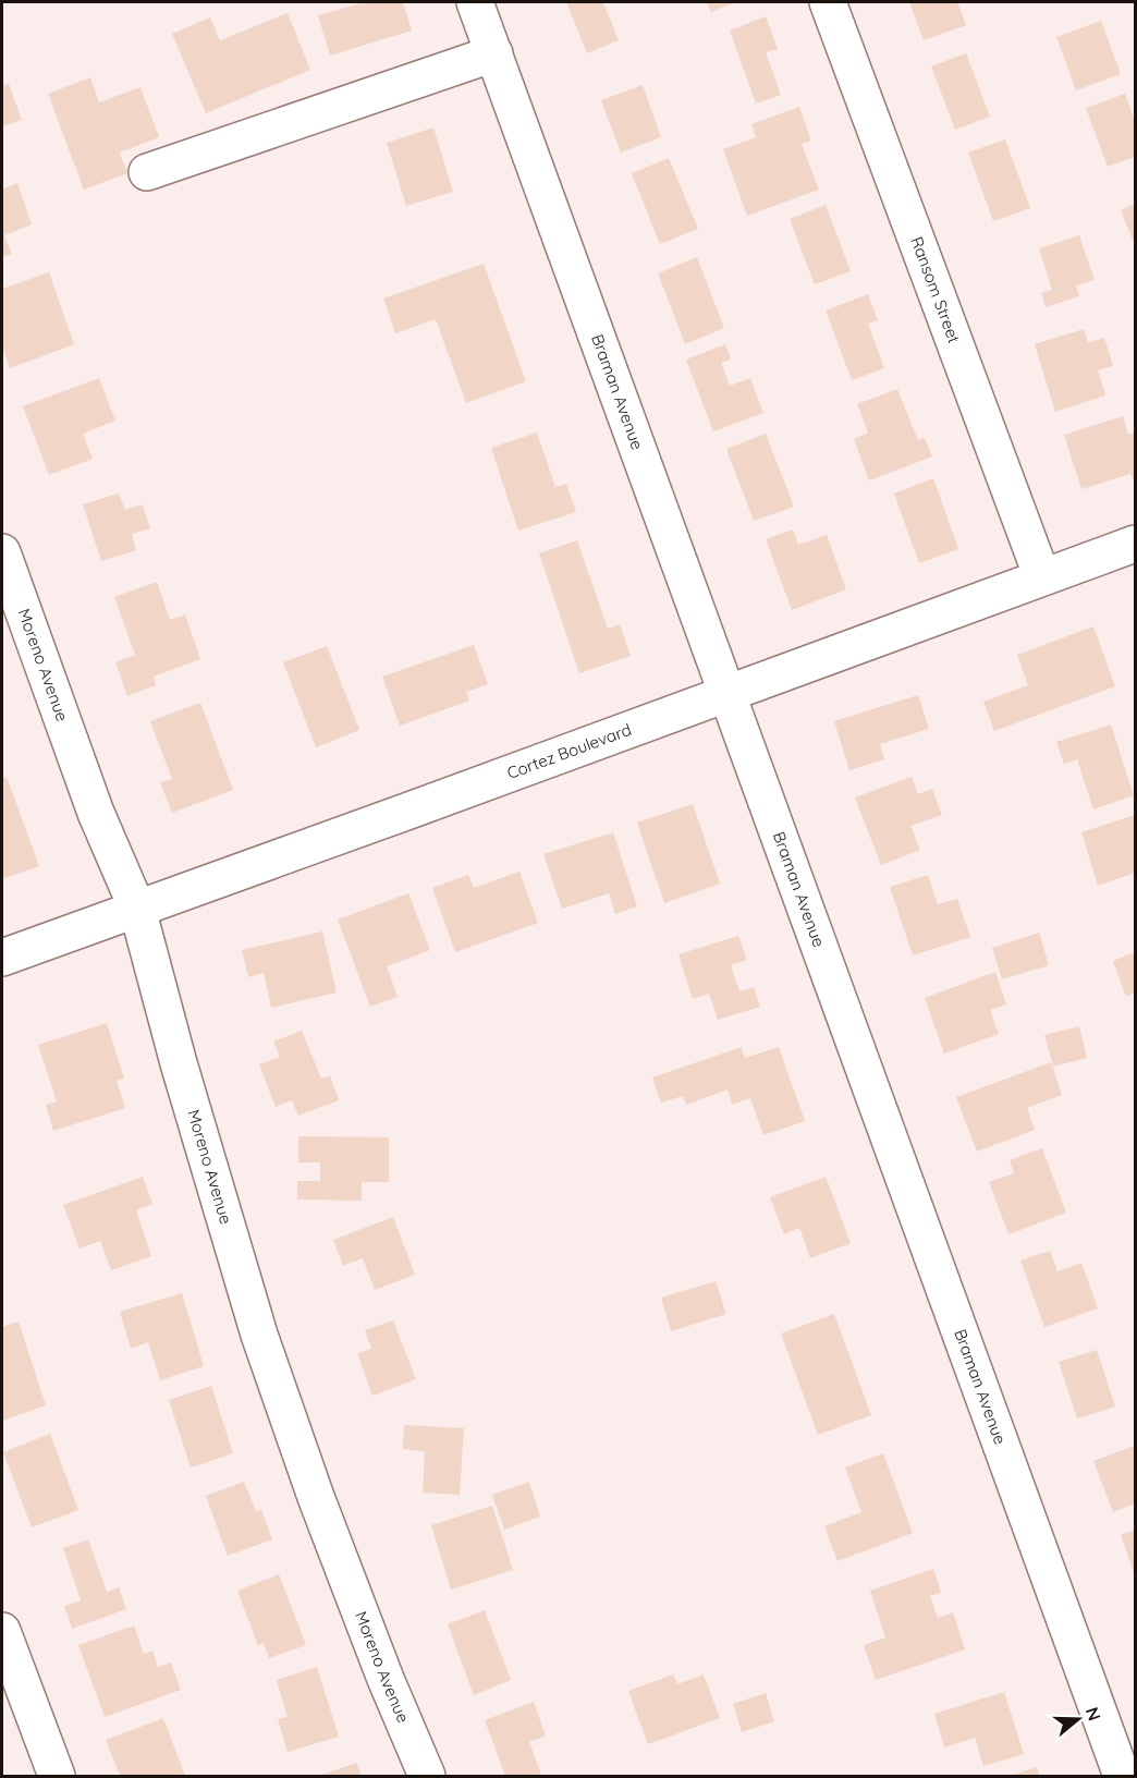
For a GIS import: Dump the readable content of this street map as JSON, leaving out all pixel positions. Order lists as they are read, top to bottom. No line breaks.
{"streets":{"street":["Ransom Street","Braman Avenue","Moreno Avenue","Cortez Boulevard"]},"crossings":[["Ransom Street","Cortez Boulevard"],["Braman Avenue","Cortez Boulevard"],["Moreno Avenue","Cortez Boulevard"]],"north":"right"}
